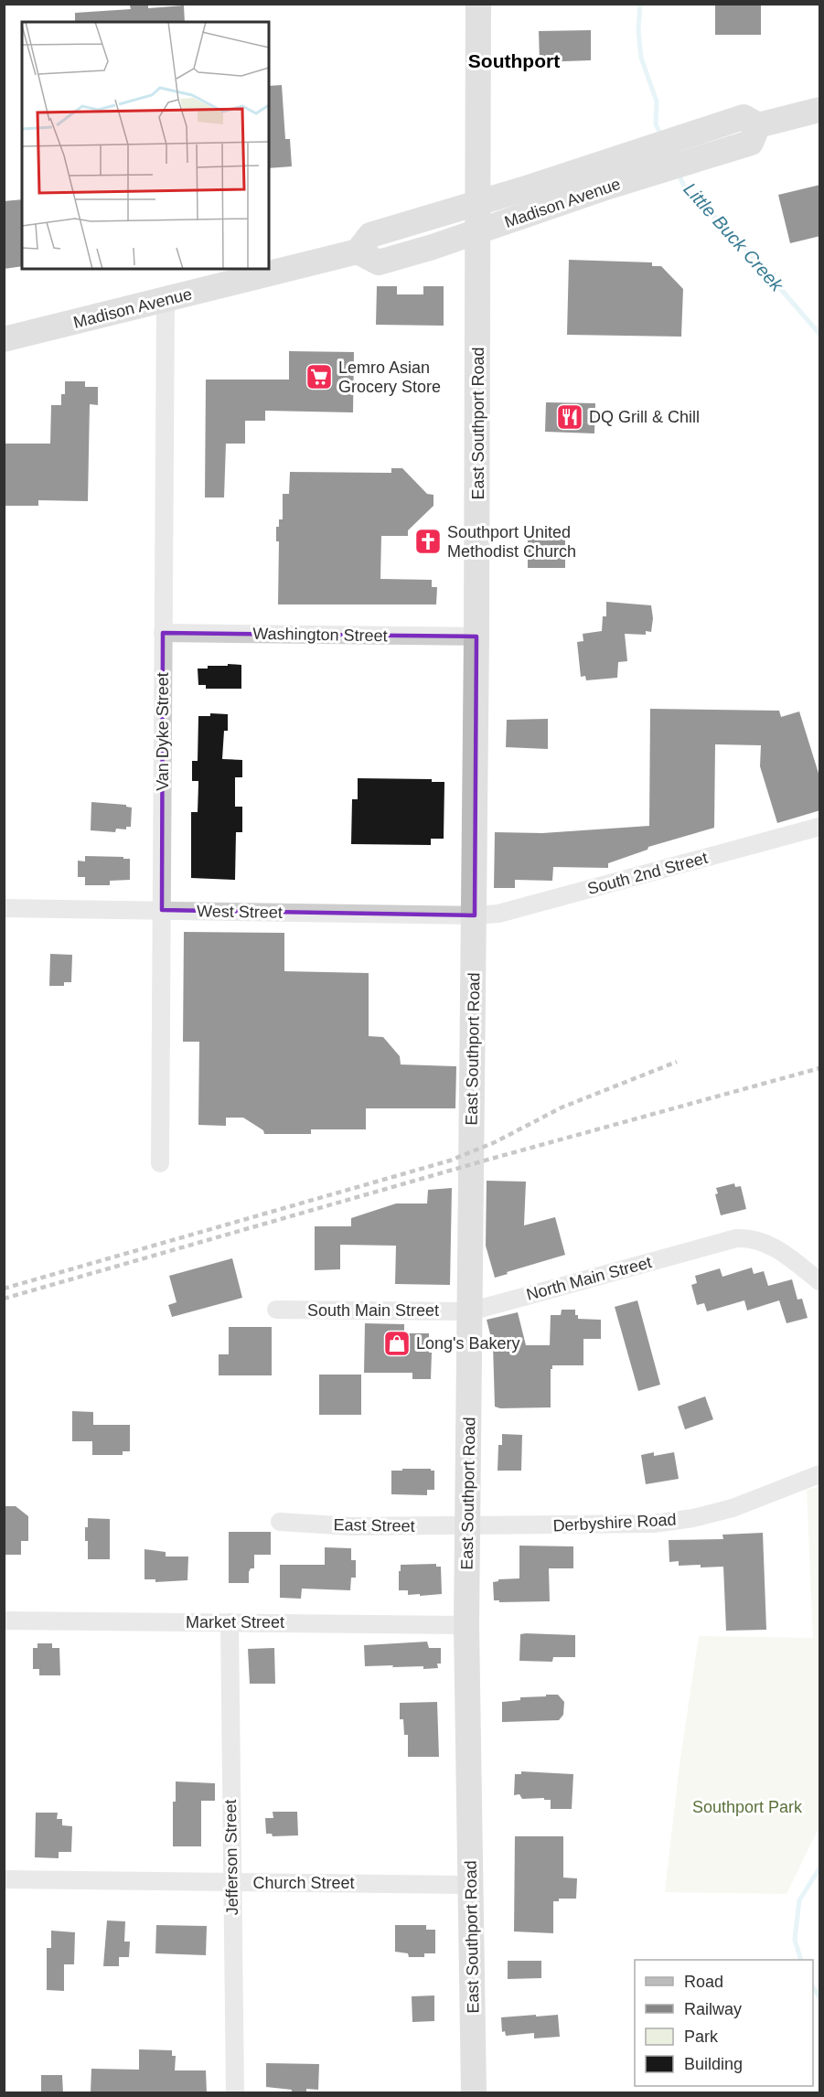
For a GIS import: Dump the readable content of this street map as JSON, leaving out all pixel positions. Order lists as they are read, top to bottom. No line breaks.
{"streets":{"main road":["Madison Avenue","East Southport Road"],"street":["Washington Street","Van Dyke Street","South 2nd Street","West Street","North Main Street","South Main Street","Derbyshire Road","East Street","Market Street","Jefferson Street","Church Street"]},"crossings":[["Madison Avenue","East Southport Road"],["Madison Avenue","Van Dyke Street"],["East Southport Road","Washington Street"],["East Southport Road","South 2nd Street"],["East Southport Road","West Street"],["East Southport Road","North Main Street"],["East Southport Road","South Main Street"],["East Southport Road","Derbyshire Road"],["East Southport Road","East Street"],["East Southport Road","Market Street"],["East Southport Road","Church Street"],["Washington Street","Van Dyke Street"],["Van Dyke Street","West Street"],["South 2nd Street","West Street"],["North Main Street","South Main Street"],["Derbyshire Road","East Street"],["Market Street","Jefferson Street"],["Jefferson Street","Church Street"]],"districts":["Southport"],"water":["Little Buck Creek"],"parks":["Southport Park"],"places":{"supermarket":["Lemro Asian Grocery Store"],"restaurant":["DQ Grill & Chill"],"church":["Southport United Methodist Church"],"shop":["Long's Bakery"]},"legend":["Road","Railway","Park","Building"]}
